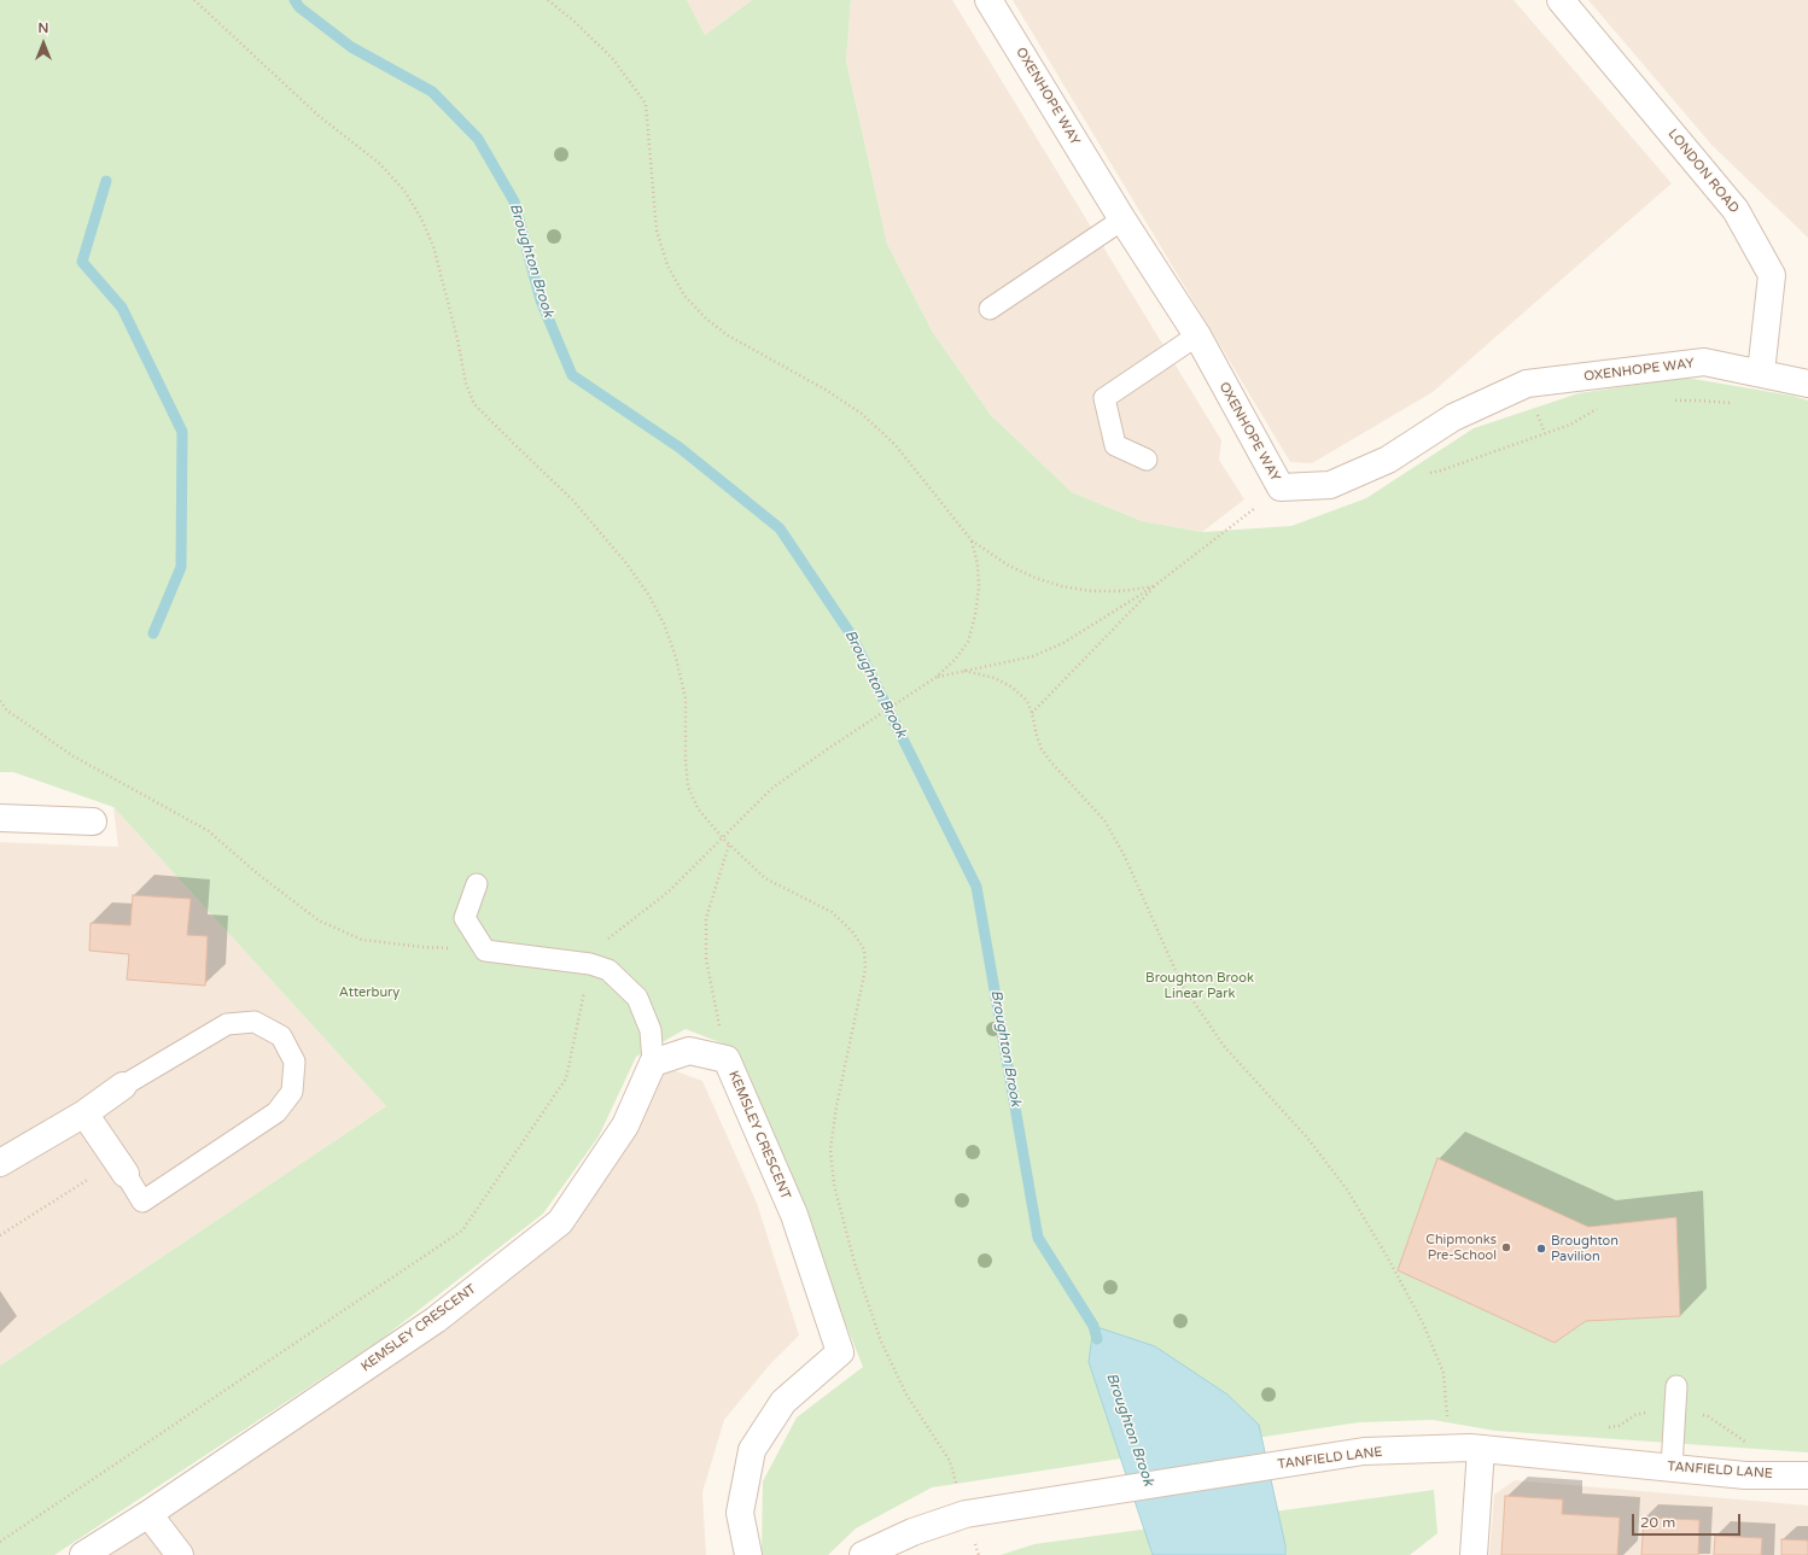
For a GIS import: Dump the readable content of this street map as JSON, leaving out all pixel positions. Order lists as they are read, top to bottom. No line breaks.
{"streets":{"street":["OXENHOPE WAY","LONDON ROAD","KEMSLEY CRESCENT","TANFIELD LANE"]},"crossings":[["OXENHOPE WAY","LONDON ROAD"]],"water":["Broughton Brook"],"parks":["Broughton Brook Linear Park","Atterbury"],"places":["Chipmonks Pre-School","Broughton Pavilion"],"scale_bar":"20 m","north":"top"}
